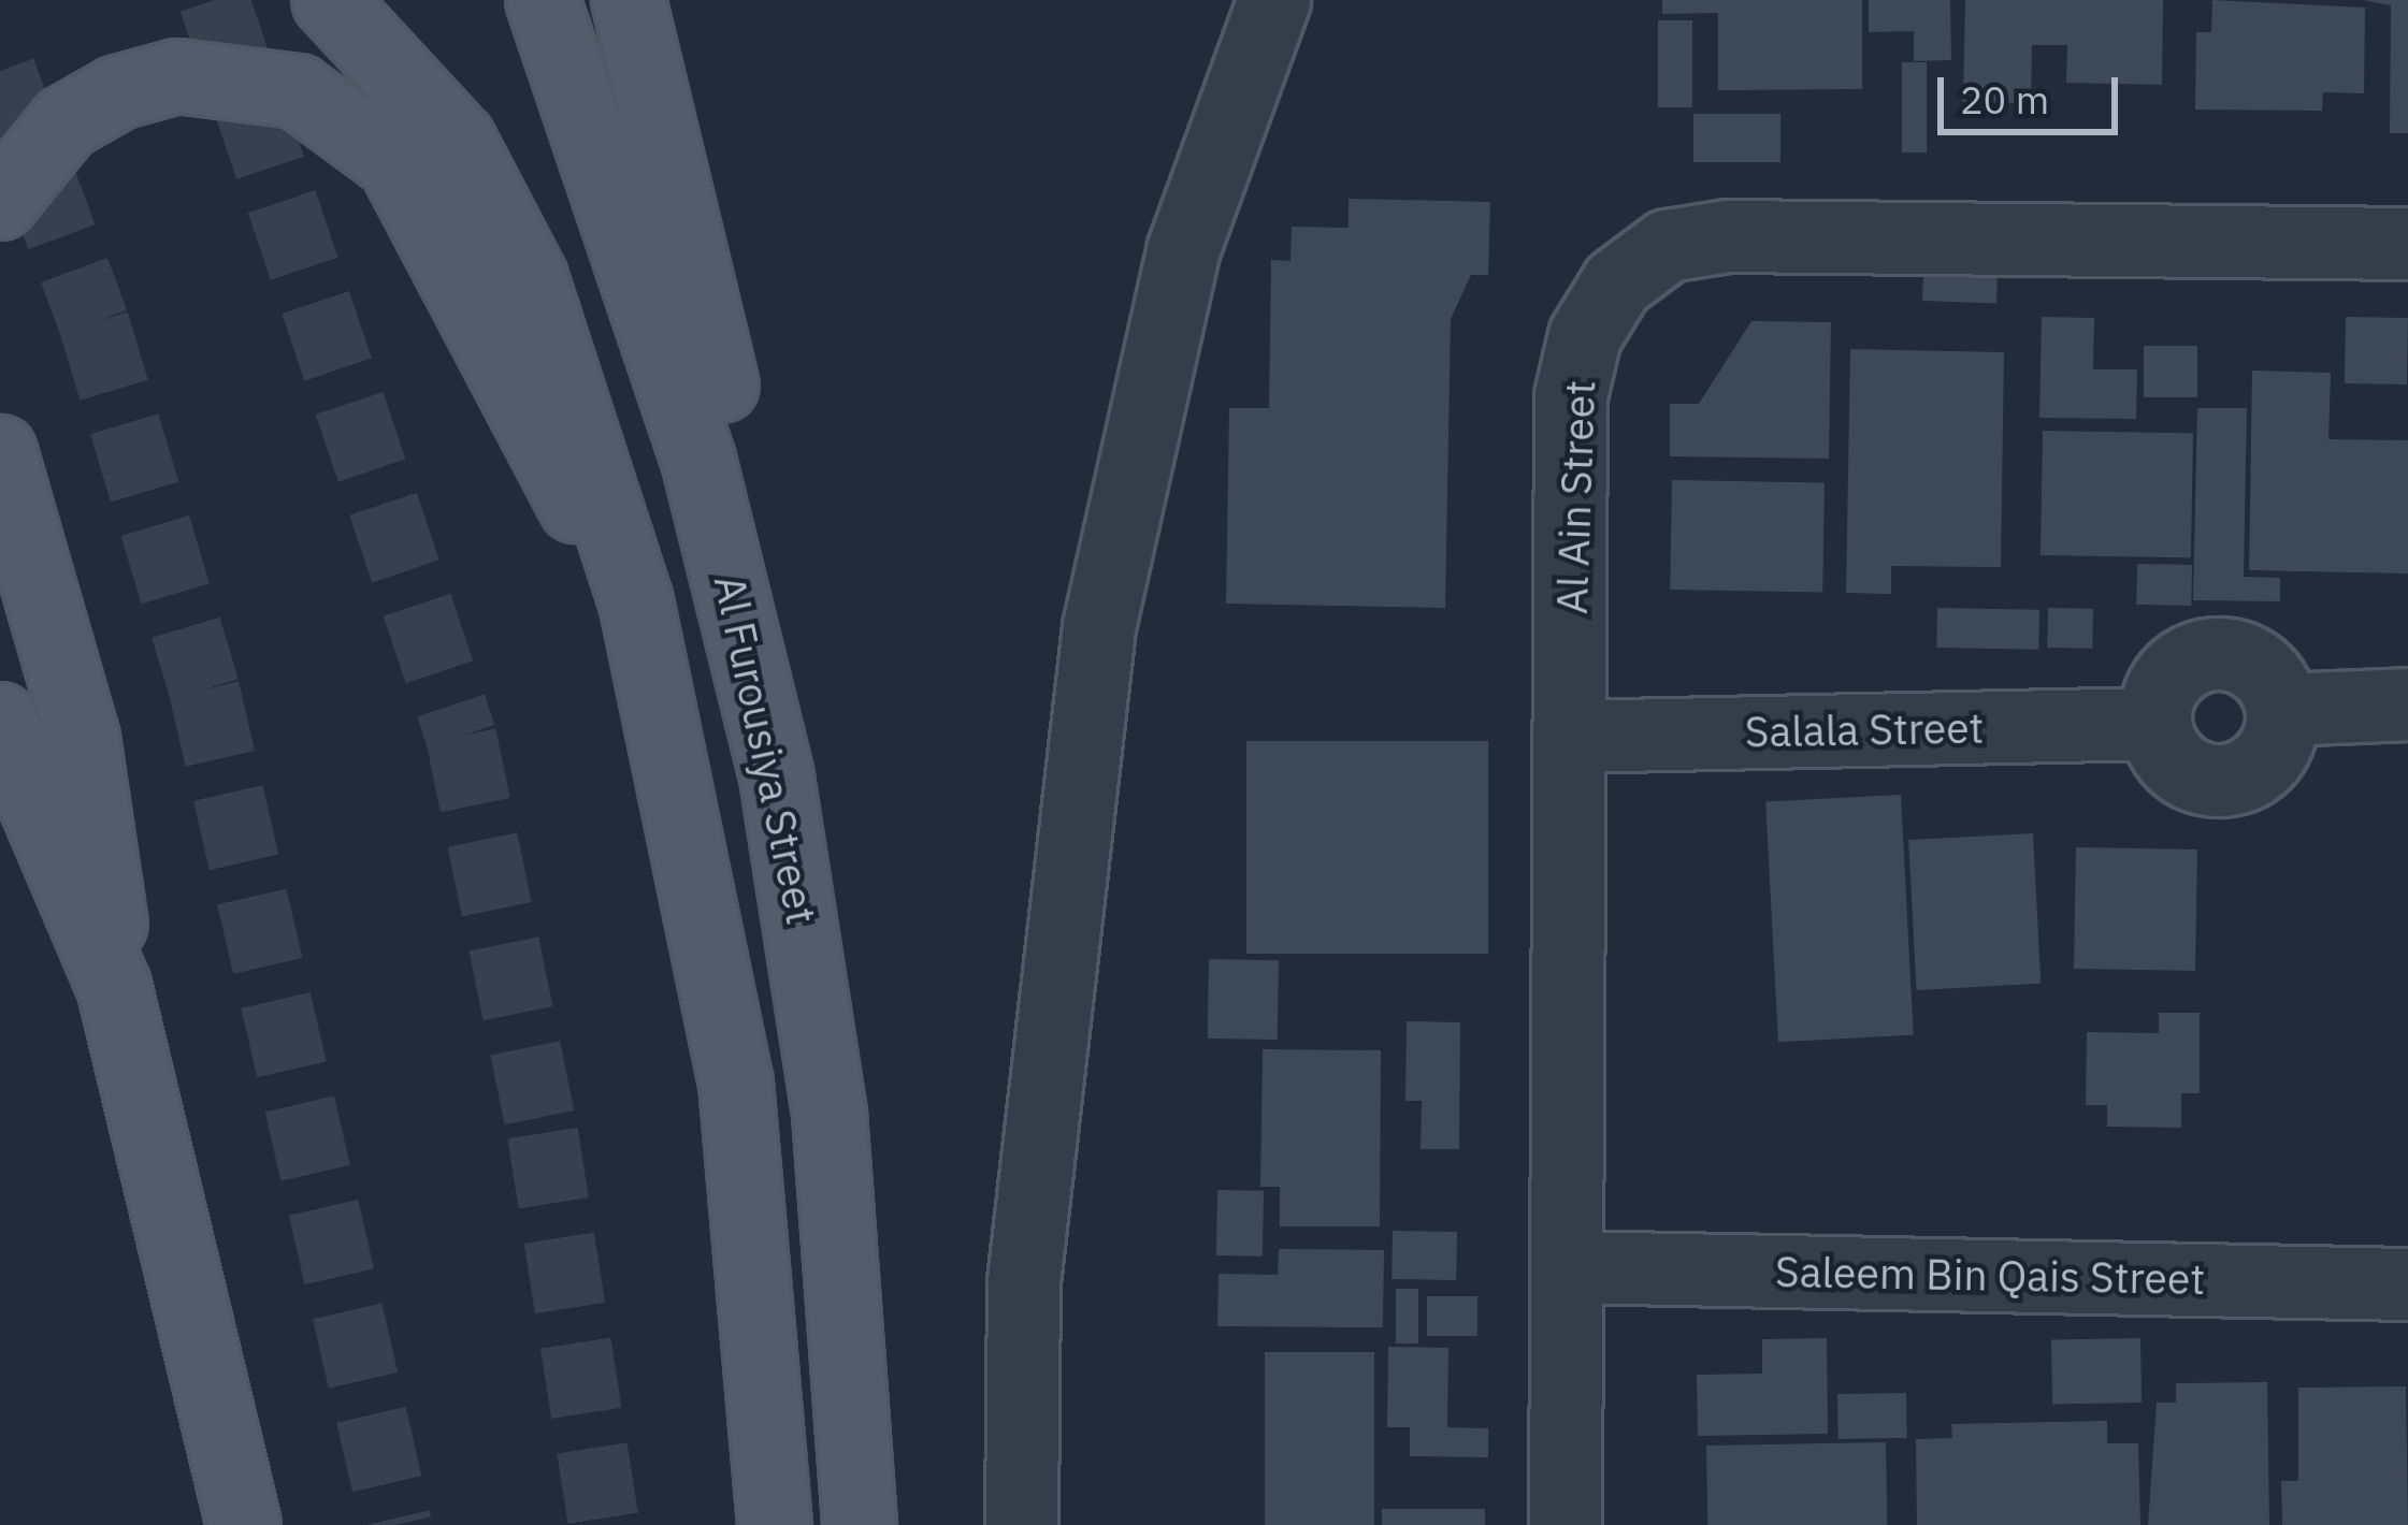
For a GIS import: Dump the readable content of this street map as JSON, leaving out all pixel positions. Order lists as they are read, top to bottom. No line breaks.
{"streets":{"main road":["Al Furousiya Street"],"street":["Al Ain Street","Salala Street","Saleem Bin Qais Street"]},"crossings":[["Al Ain Street","Salala Street"],["Al Ain Street","Saleem Bin Qais Street"]],"scale_bar":"20 m"}
